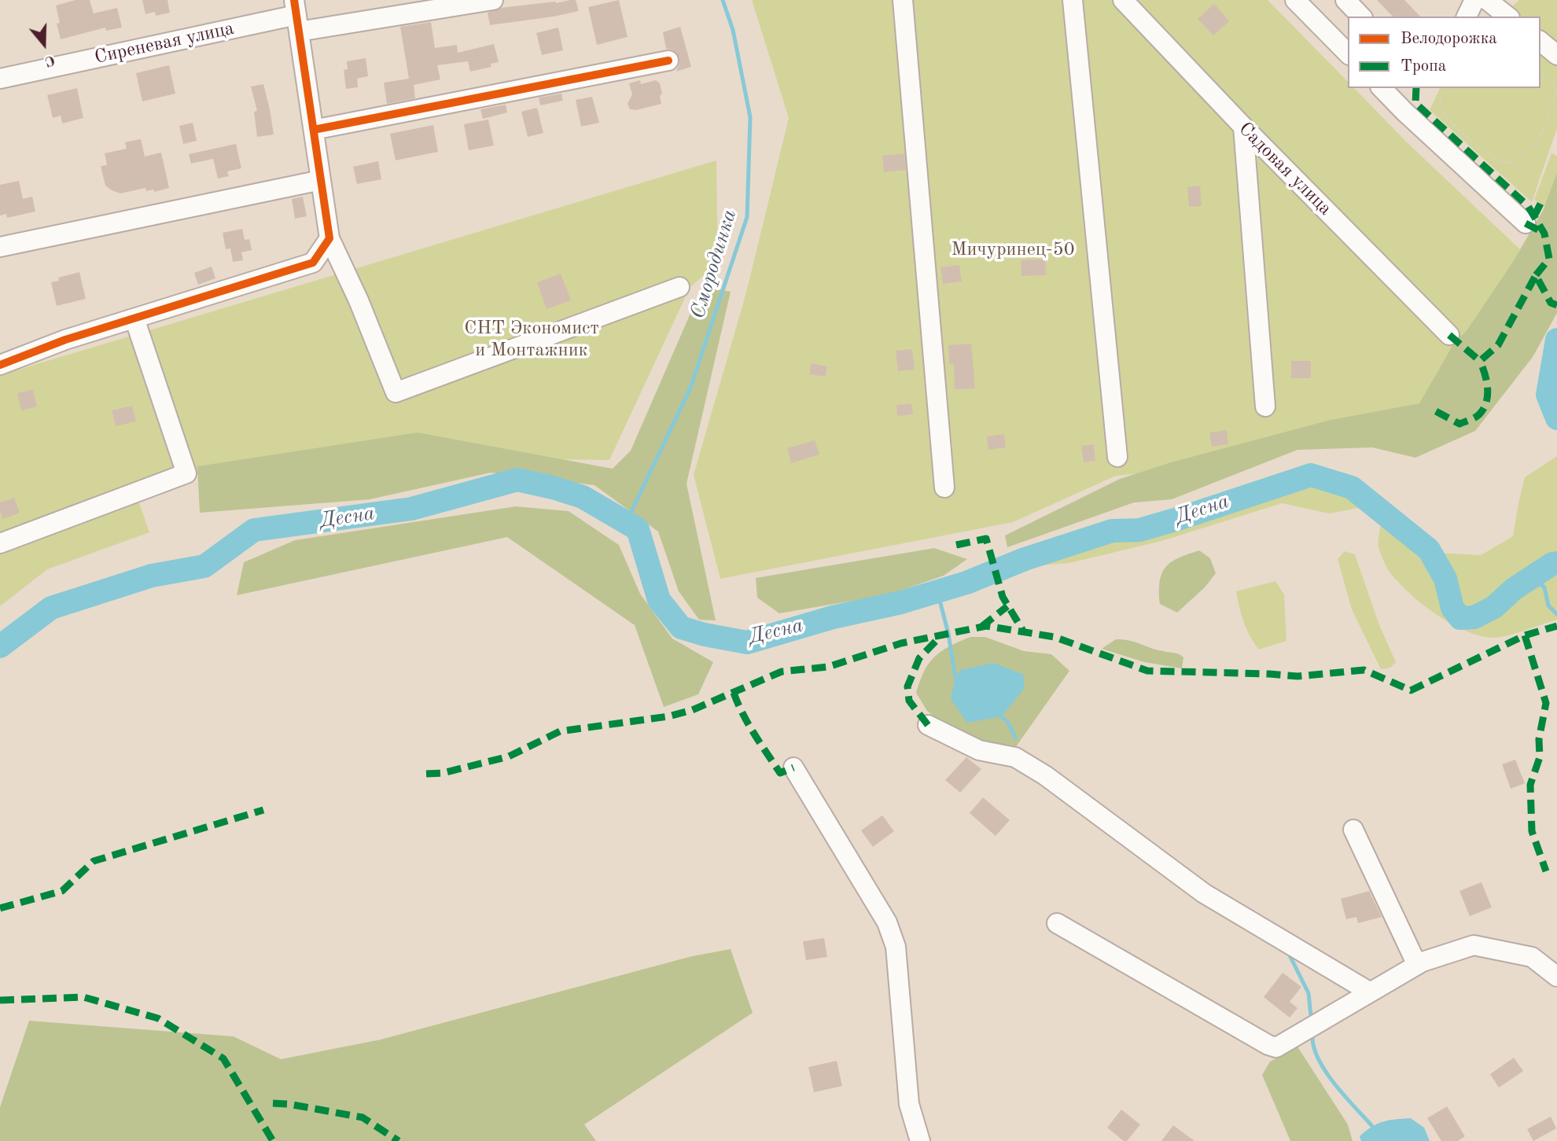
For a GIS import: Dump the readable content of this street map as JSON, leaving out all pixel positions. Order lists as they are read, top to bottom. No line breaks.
{"streets":{"street":["Сиреневая улица","Садовая улица"]},"water":["Смородинка","Десна"],"parks":["Мичуринец-50","СНТ Экономист и Монтажник"],"legend":["Велодорожка","Тропа"],"north":"bottom"}
